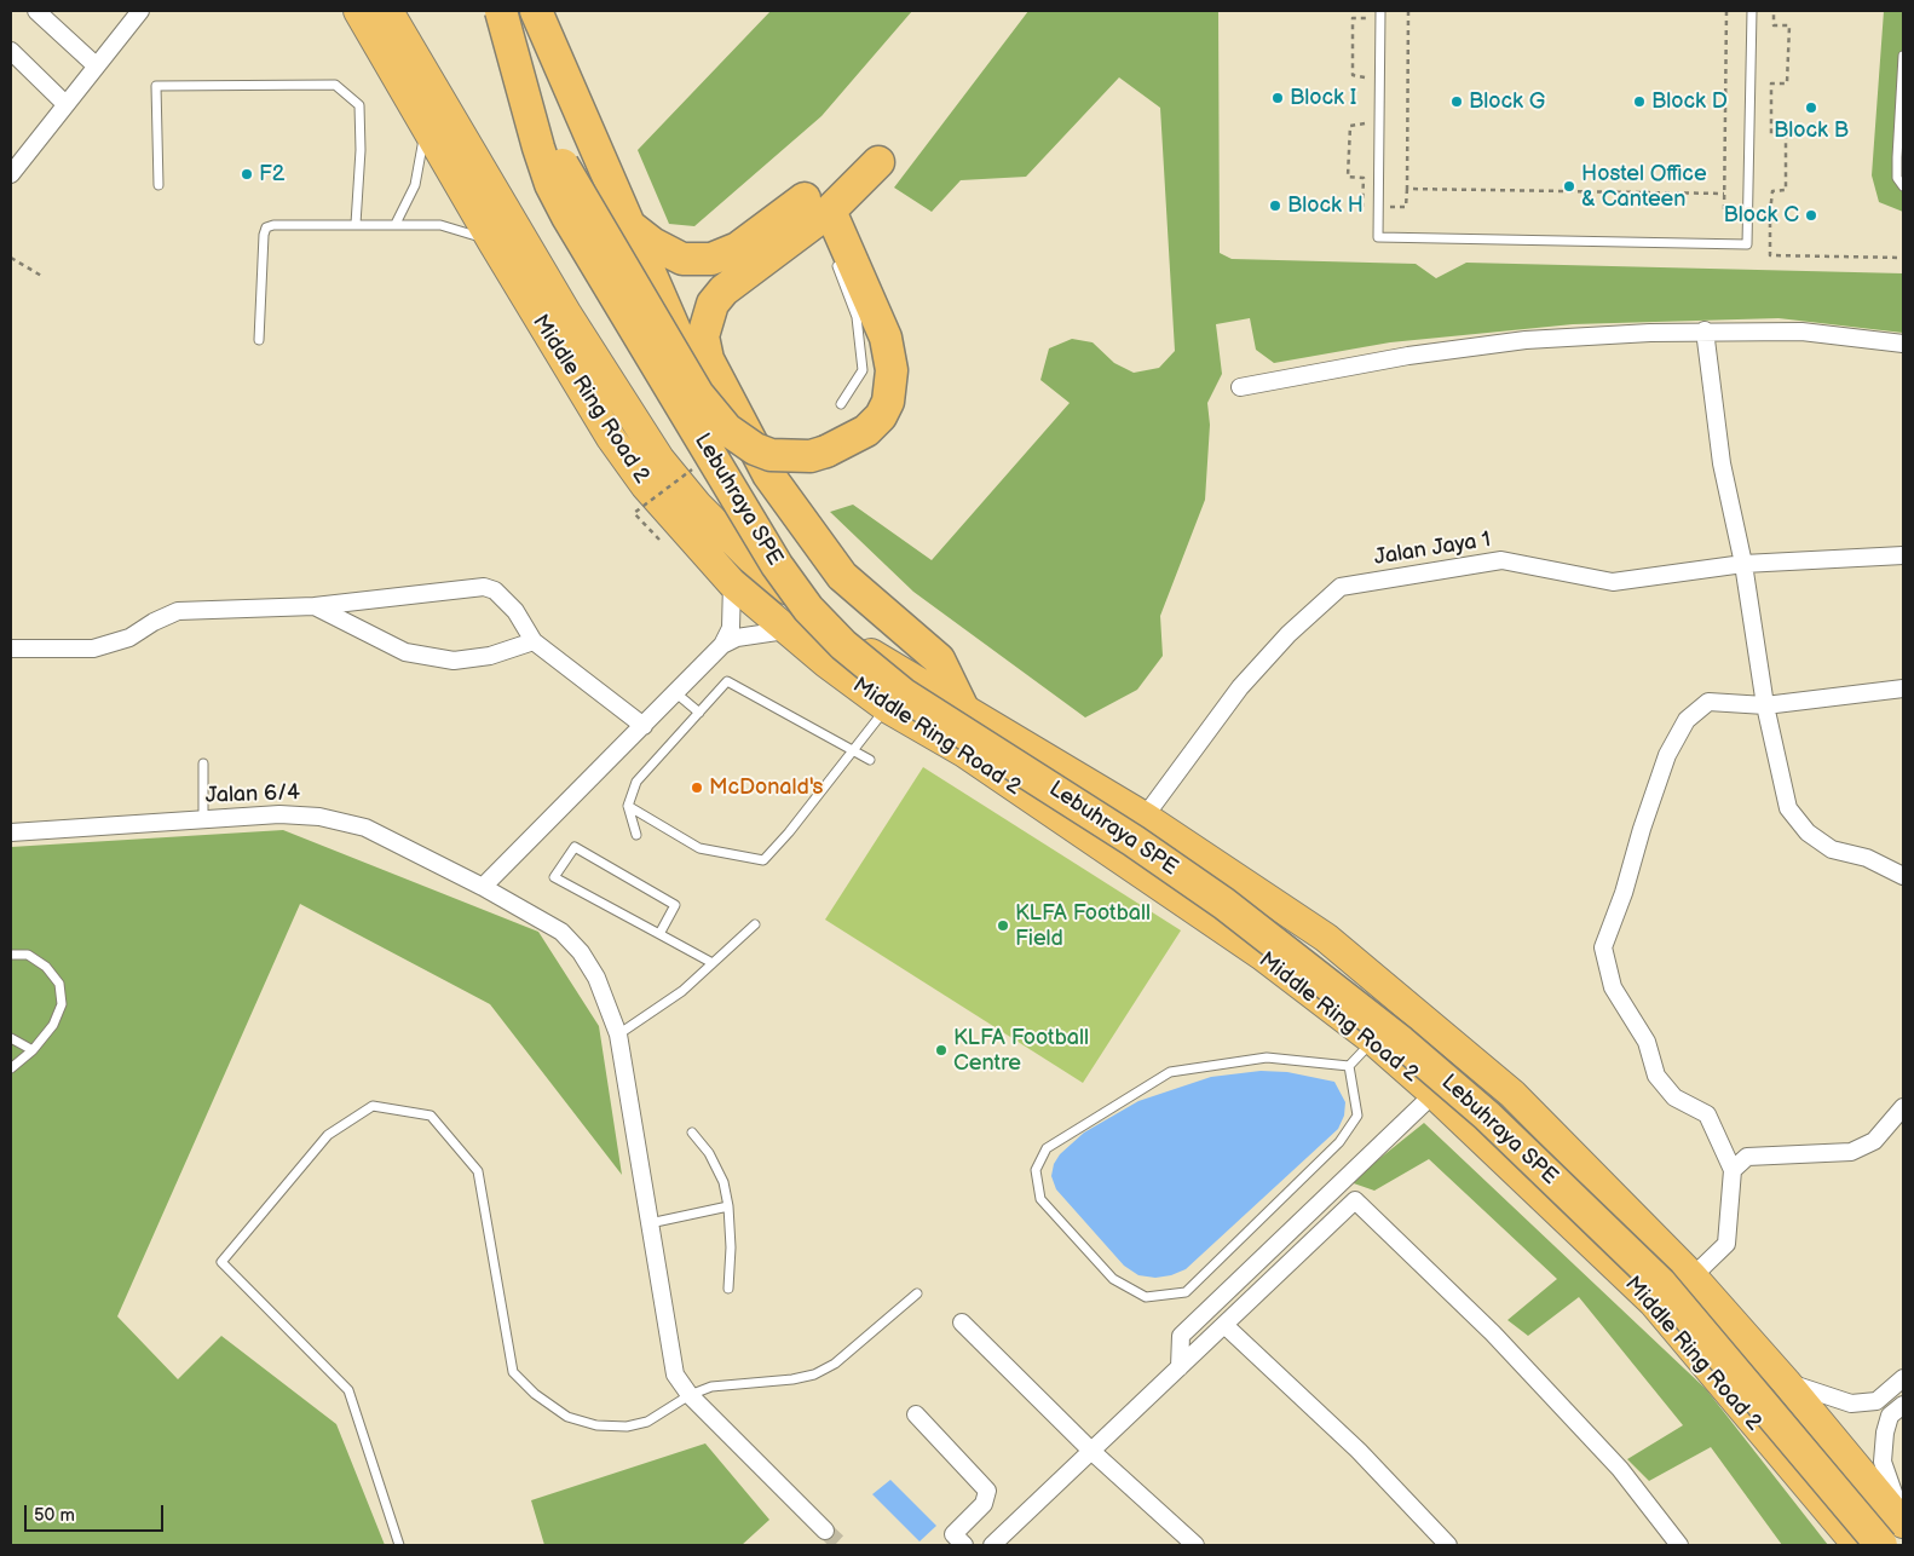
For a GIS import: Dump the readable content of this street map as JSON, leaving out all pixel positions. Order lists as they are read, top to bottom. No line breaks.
{"streets":{"highway":["Middle Ring Road 2","Lebuhraya SPE"],"street":["Jalan Jaya 1","Jalan 6/4"]},"crossings":[["Middle Ring Road 2","Jalan Jaya 1"]],"places":["Block I","Block G","Block D","Block B","F2","Hostel Office & Canteen","Block H","Block C","McDonald's","KLFA Football Field","KLFA Football Centre"],"scale_bar":"50 m"}
